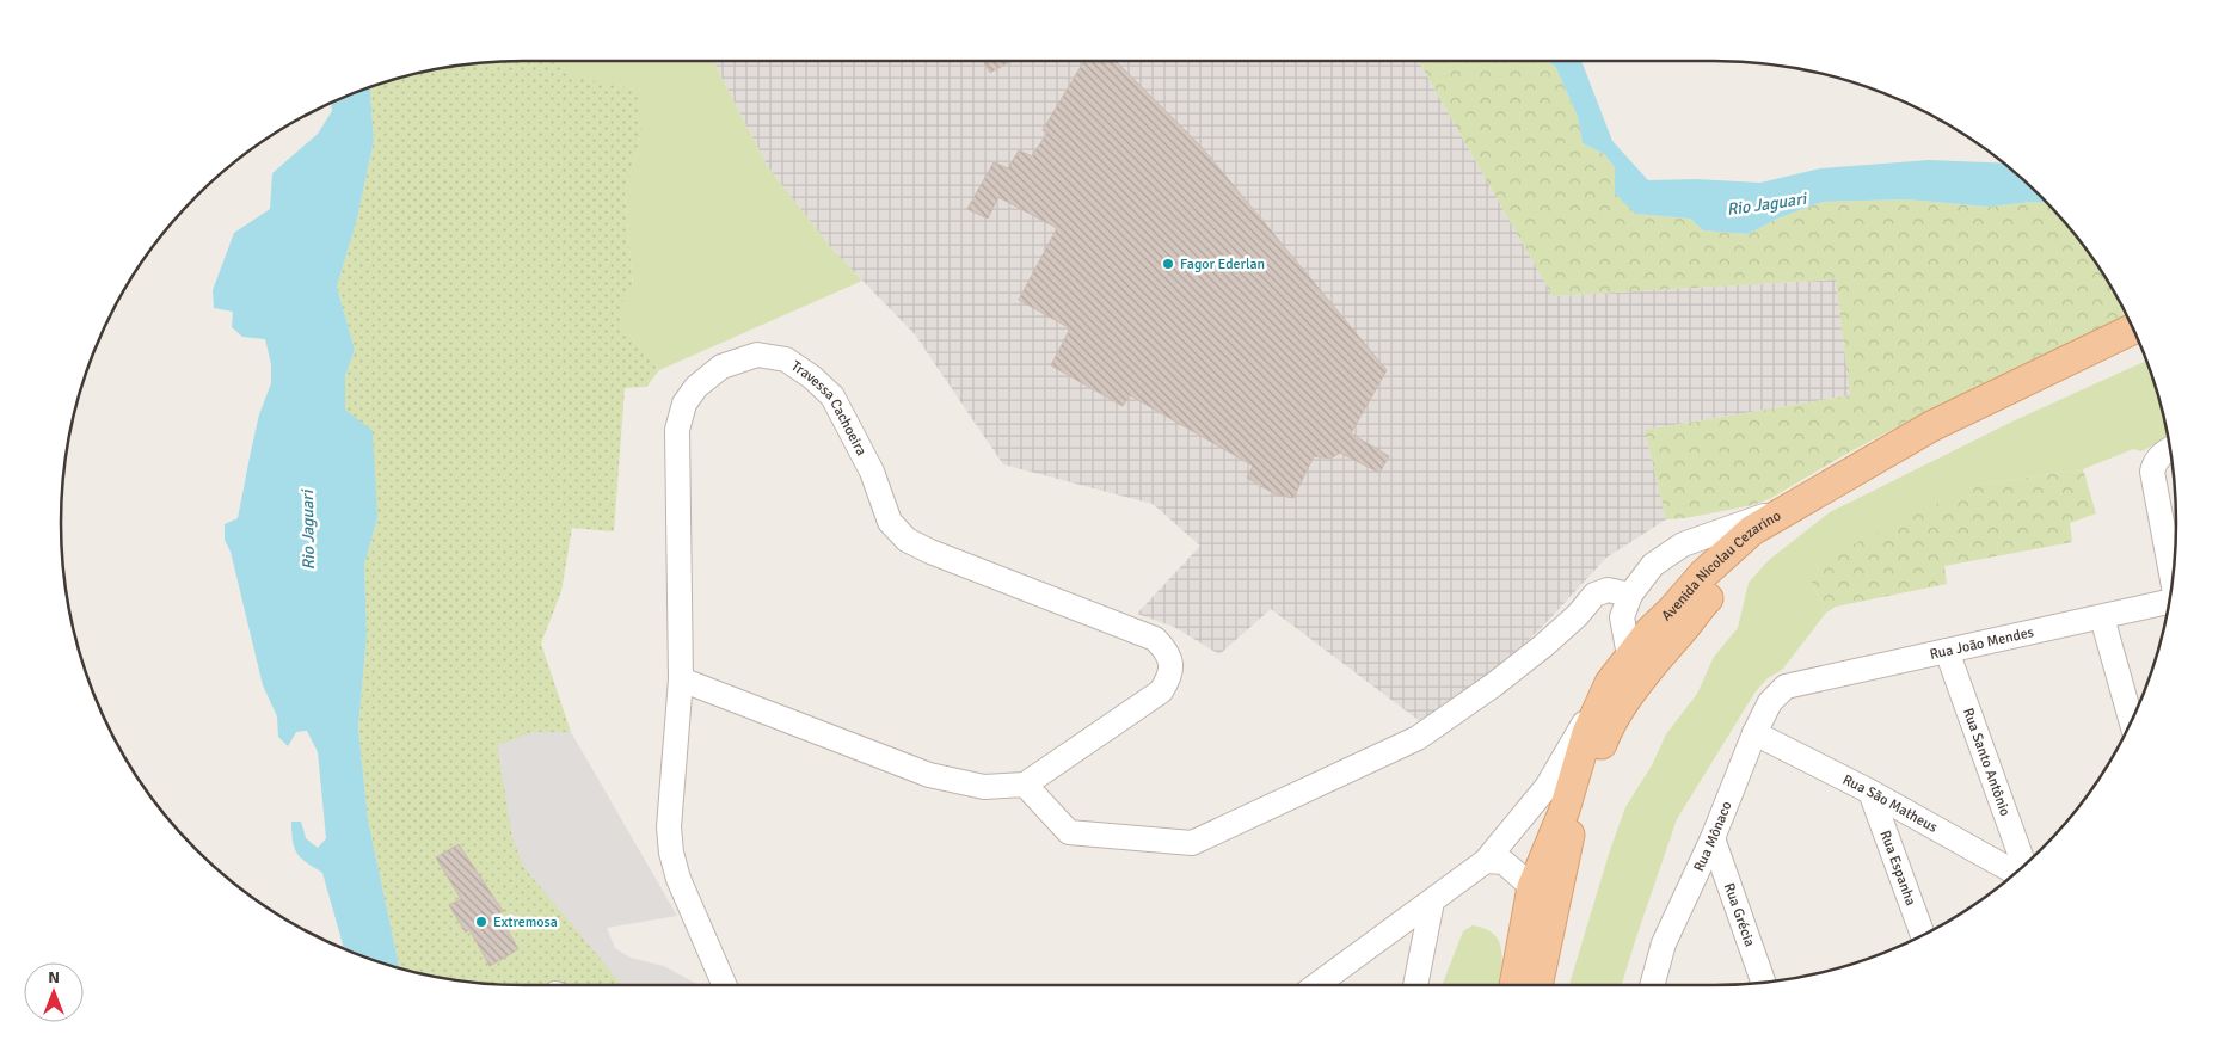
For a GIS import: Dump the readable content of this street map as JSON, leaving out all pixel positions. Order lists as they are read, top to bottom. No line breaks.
{"streets":{"main road":["Avenida Nicolau Cezarino"],"street":["Travessa Cachoeira","Rua João Mendes","Rua Santo Antônio","Rua São Matheus","Rua Mônaco","Rua Espanha","Rua Grécia"]},"crossings":[["Rua João Mendes","Rua Santo Antônio"],["Rua João Mendes","Rua Mônaco"],["Rua São Matheus","Rua Mônaco"],["Rua São Matheus","Rua Espanha"],["Rua Mônaco","Rua Grécia"]],"water":["Rio Jaguari"],"places":["Fagor Ederlan","Extremosa"],"north":"top"}
